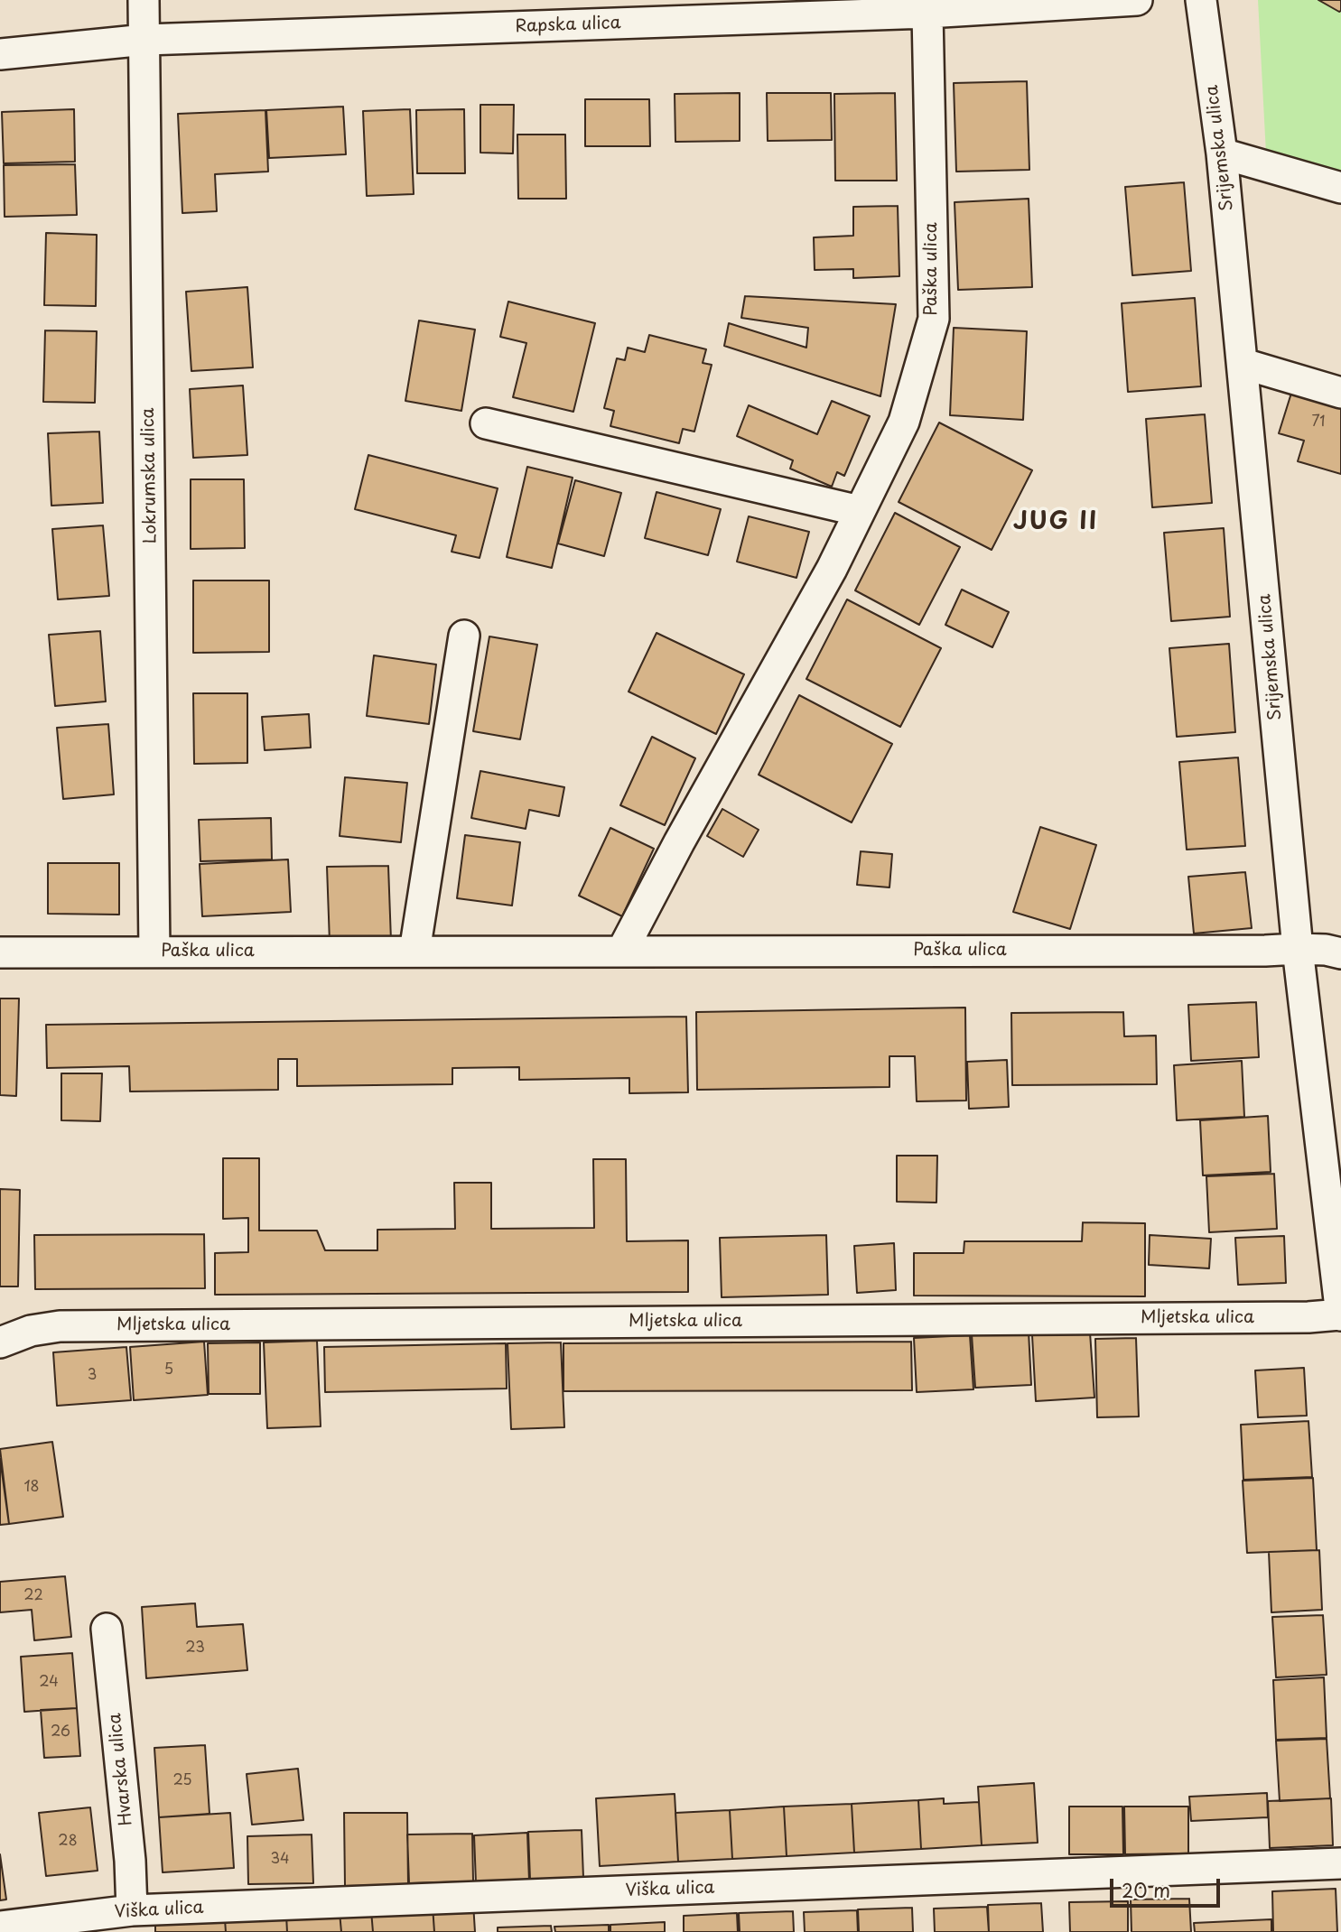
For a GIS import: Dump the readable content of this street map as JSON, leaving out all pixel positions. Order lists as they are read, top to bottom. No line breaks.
{"streets":{"street":["Rapska ulica","Srijemska ulica","Paška ulica","Lokrumska ulica","Mljetska ulica","Hvarska ulica","Viška ulica"]},"crossings":[["Rapska ulica","Paška ulica"],["Rapska ulica","Lokrumska ulica"],["Srijemska ulica","Paška ulica"],["Srijemska ulica","Mljetska ulica"],["Paška ulica","Lokrumska ulica"],["Hvarska ulica","Viška ulica"]],"districts":["JUG II"],"house_numbers":["71","5","3","18","22","23","24","26","25","28","34"],"scale_bar":"20 m"}
